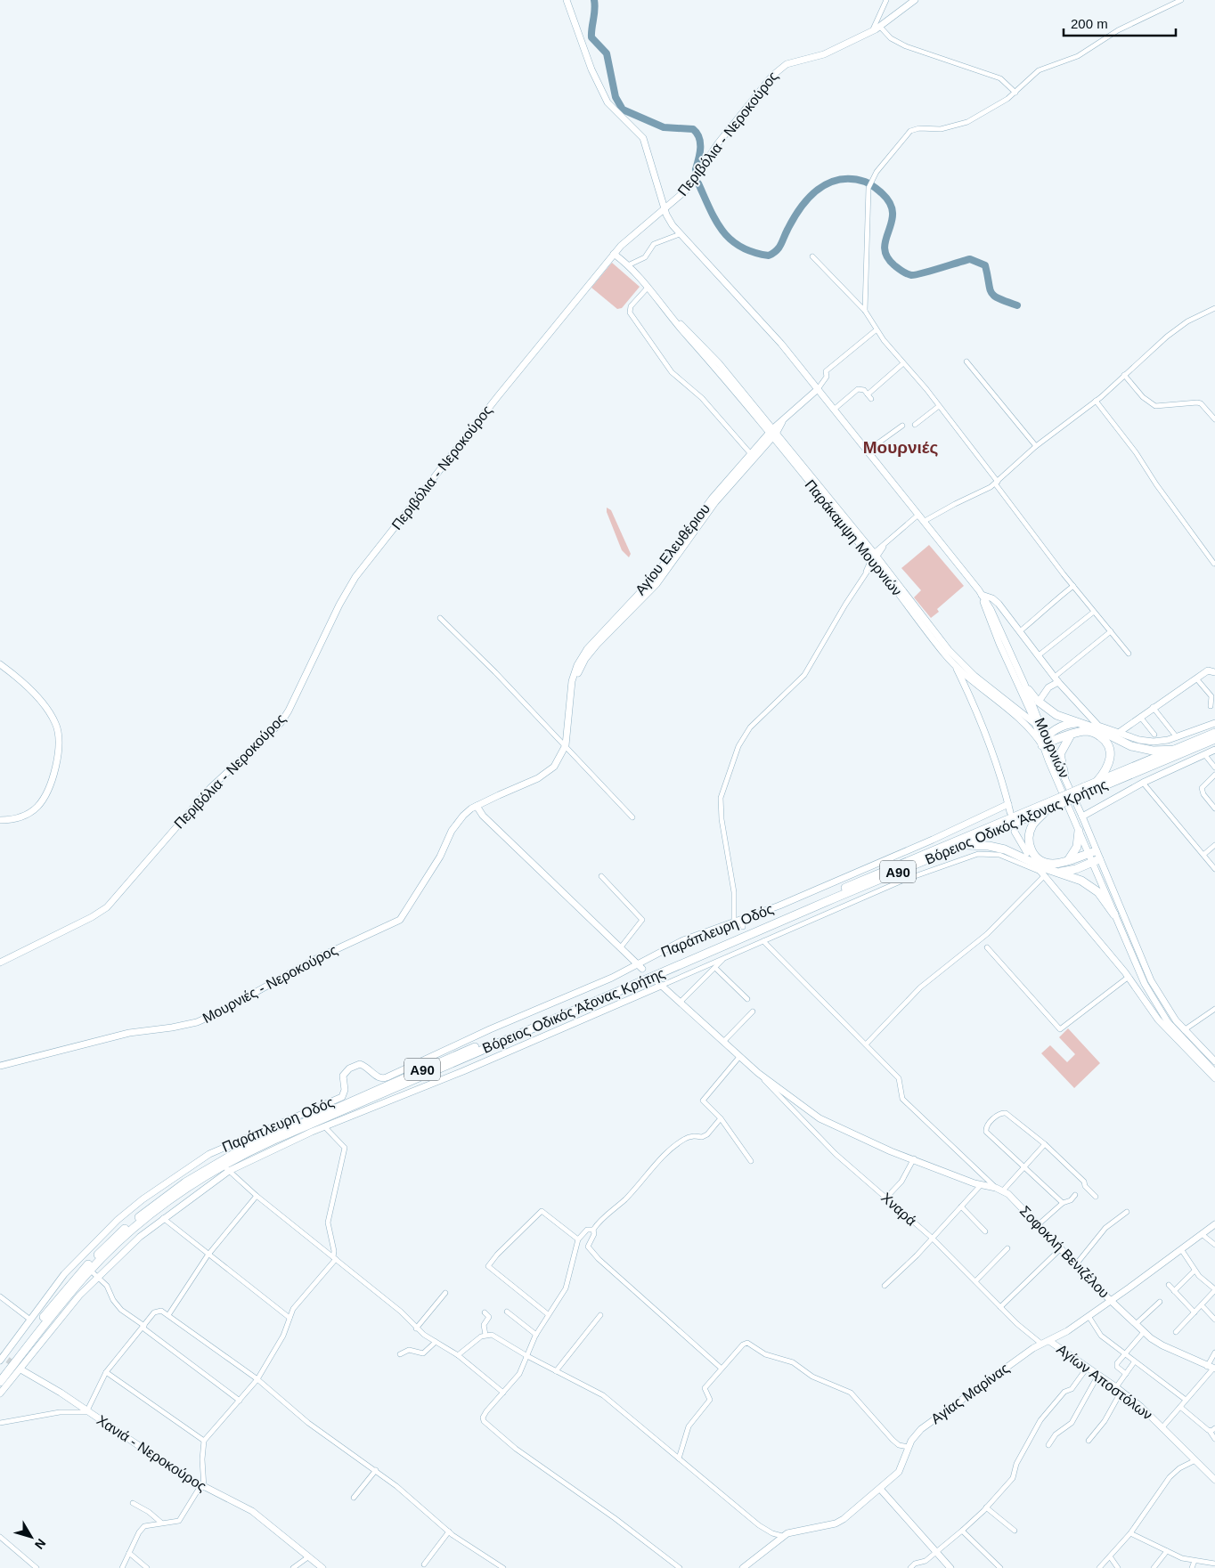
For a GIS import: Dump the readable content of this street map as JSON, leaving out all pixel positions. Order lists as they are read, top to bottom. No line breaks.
{"streets":{"highway":["Βόρειος Οδικός Άξονας Κρήτης","Α90"],"main road":["Περιβόλια - Νεροκούρος","Παράκαμψη Μουρνιών","Αγίου Ελευθέριου","Μουρνιών","Παράπλευρη Οδός","Μουρνιές - Νεροκούρος","Χναρά","Σοφοκλή Βενιζέλου","Αγίων Αποστόλων","Αγίας Μαρίνας","Χανιά - Νεροκούρος"]},"crossings":[["Περιβόλια - Νεροκούρος","Παράκαμψη Μουρνιών"],["Παράκαμψη Μουρνιών","Αγίου Ελευθέριου"],["Παράκαμψη Μουρνιών","Μουρνιών"],["Αγίου Ελευθέριου","Μουρνιές - Νεροκούρος"],["Παράπλευρη Οδός","Χναρά"],["Χναρά","Σοφοκλή Βενιζέλου"],["Χναρά","Αγίας Μαρίνας"],["Σοφοκλή Βενιζέλου","Αγίας Μαρίνας"],["Αγίων Αποστόλων","Αγίας Μαρίνας"]],"districts":["Μουρνιές"],"scale_bar":"200 m","north":"bottom right"}
